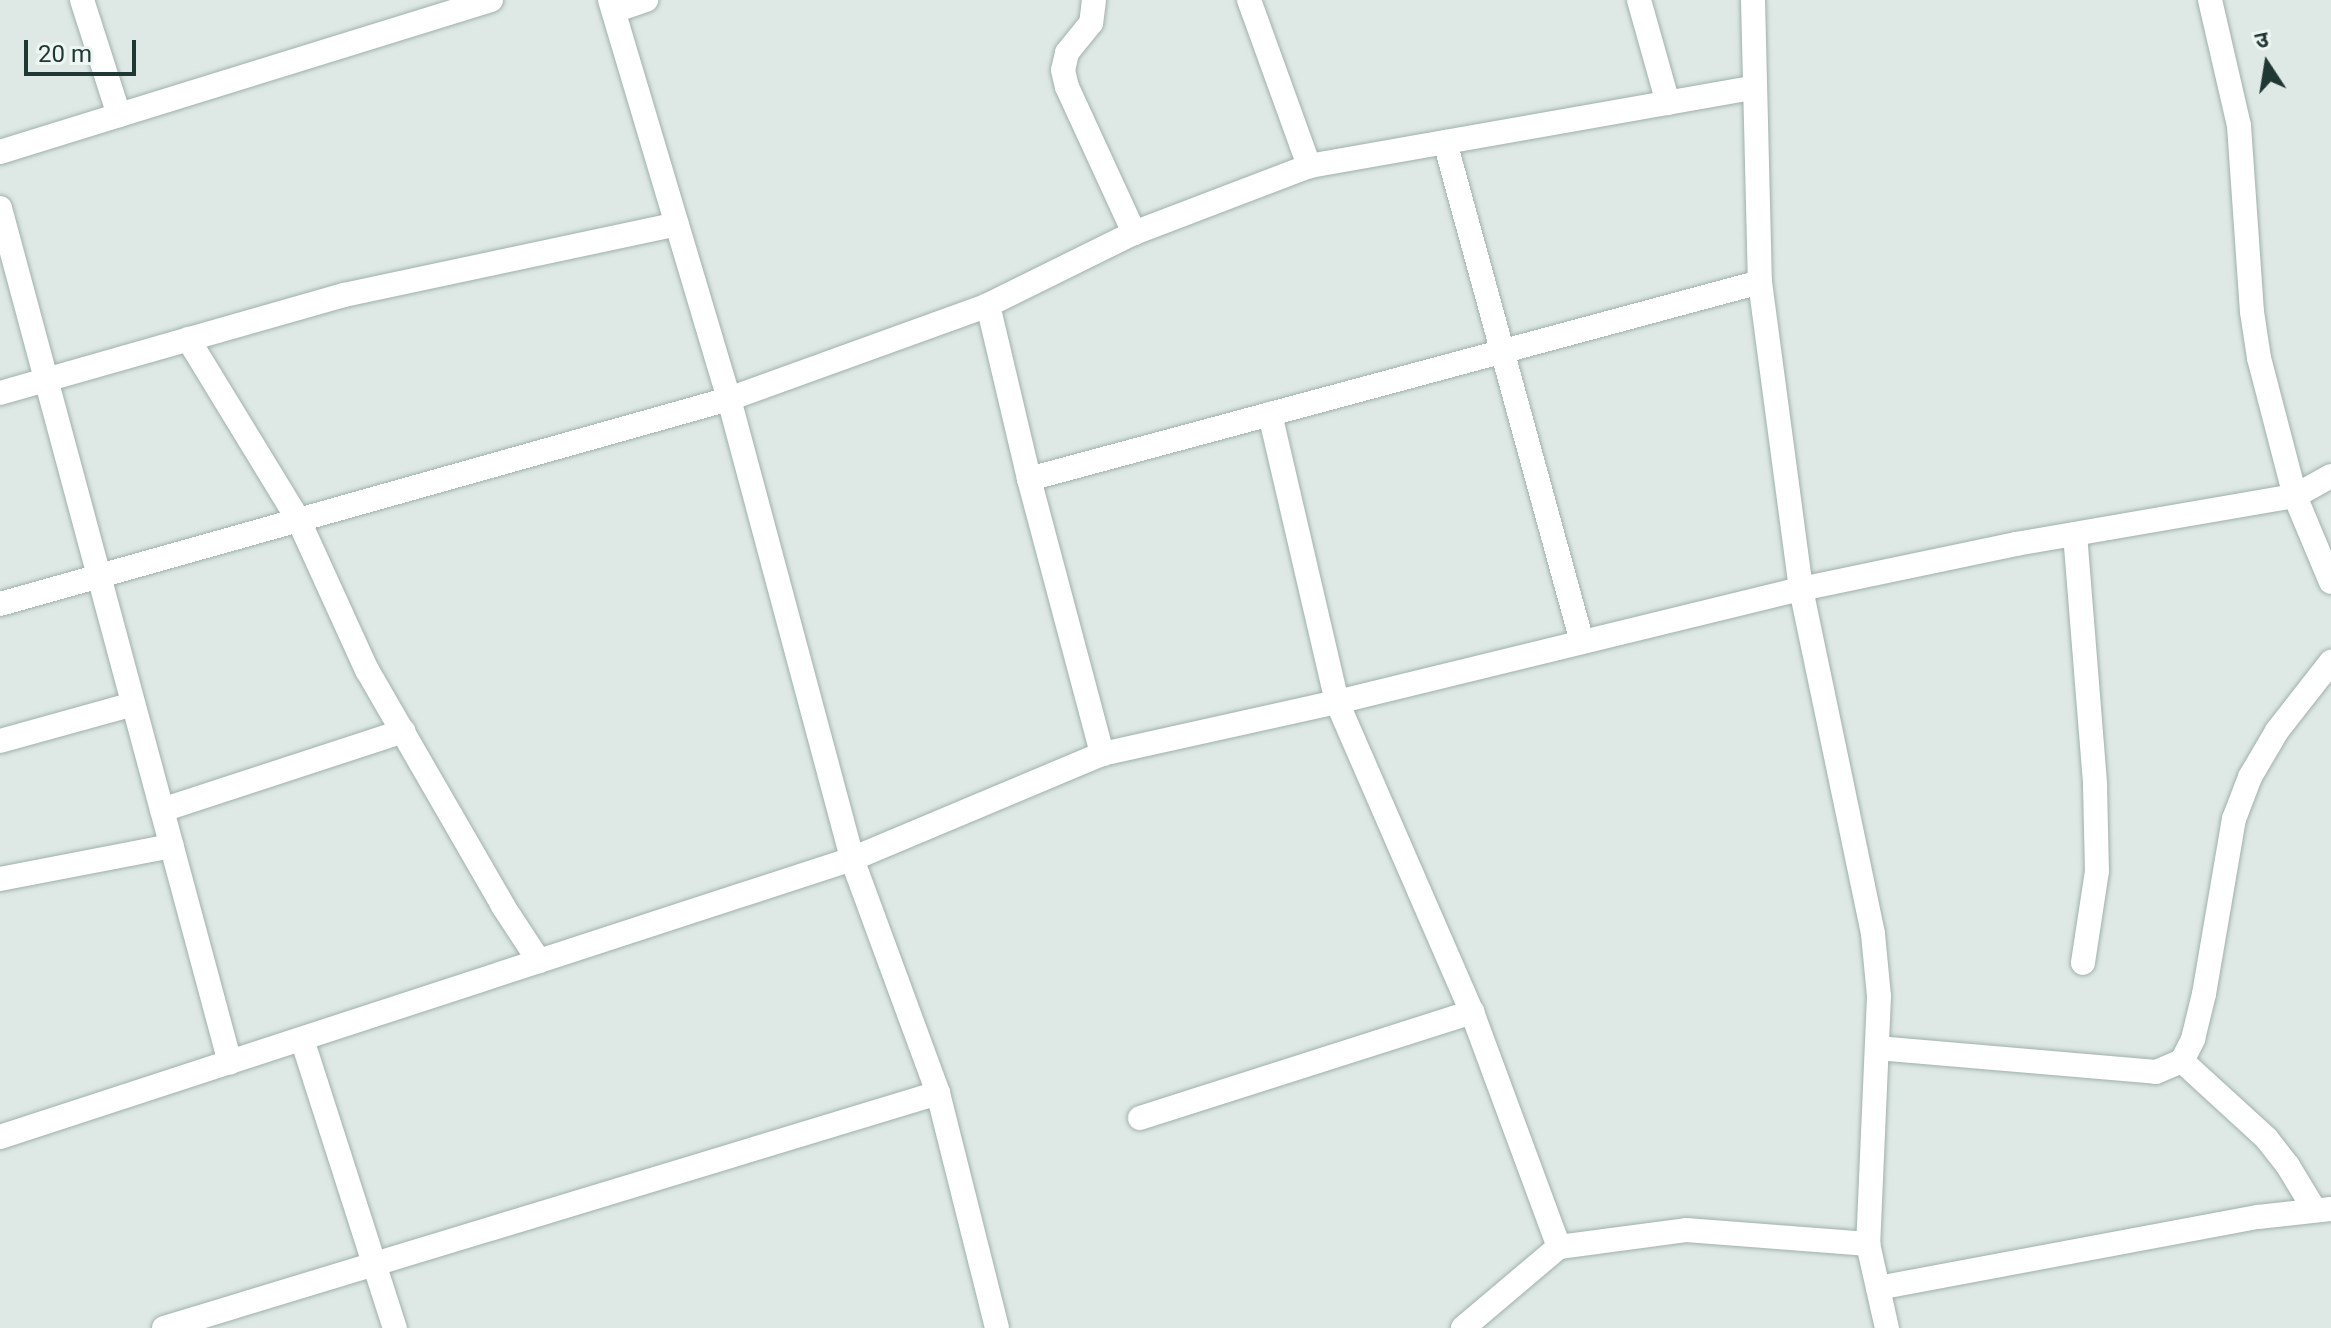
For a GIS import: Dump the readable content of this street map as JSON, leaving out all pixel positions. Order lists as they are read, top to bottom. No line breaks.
{"scale_bar":"20 m","north":"top"}
